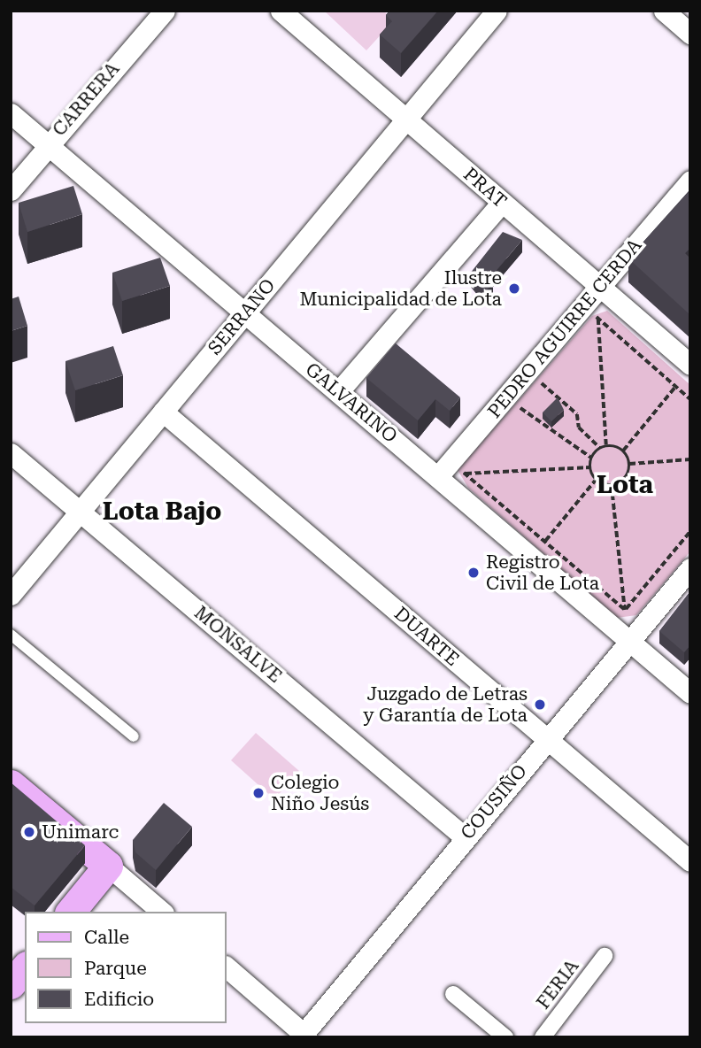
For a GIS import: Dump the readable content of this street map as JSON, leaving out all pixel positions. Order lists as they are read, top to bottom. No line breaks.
{"streets":{"street":["CARRERA","PRAT","SERRANO","PEDRO AGUIRRE CERDA","GALVARINO","DUARTE","MONSALVE","COUSIÑO","FERIA"]},"crossings":[["CARRERA","GALVARINO"],["PRAT","SERRANO"],["PRAT","PEDRO AGUIRRE CERDA"],["SERRANO","GALVARINO"],["SERRANO","DUARTE"],["SERRANO","MONSALVE"],["PEDRO AGUIRRE CERDA","GALVARINO"],["GALVARINO","COUSIÑO"],["DUARTE","COUSIÑO"],["MONSALVE","COUSIÑO"]],"districts":["Lota","Lota Bajo"],"places":["Ilustre Municipalidad de Lota","Registro Civil de Lota","Juzgado de Letras y Garantía de Lota","Colegio Niño Jesús","Unimarc"],"legend":["Calle","Parque","Edificio"]}
